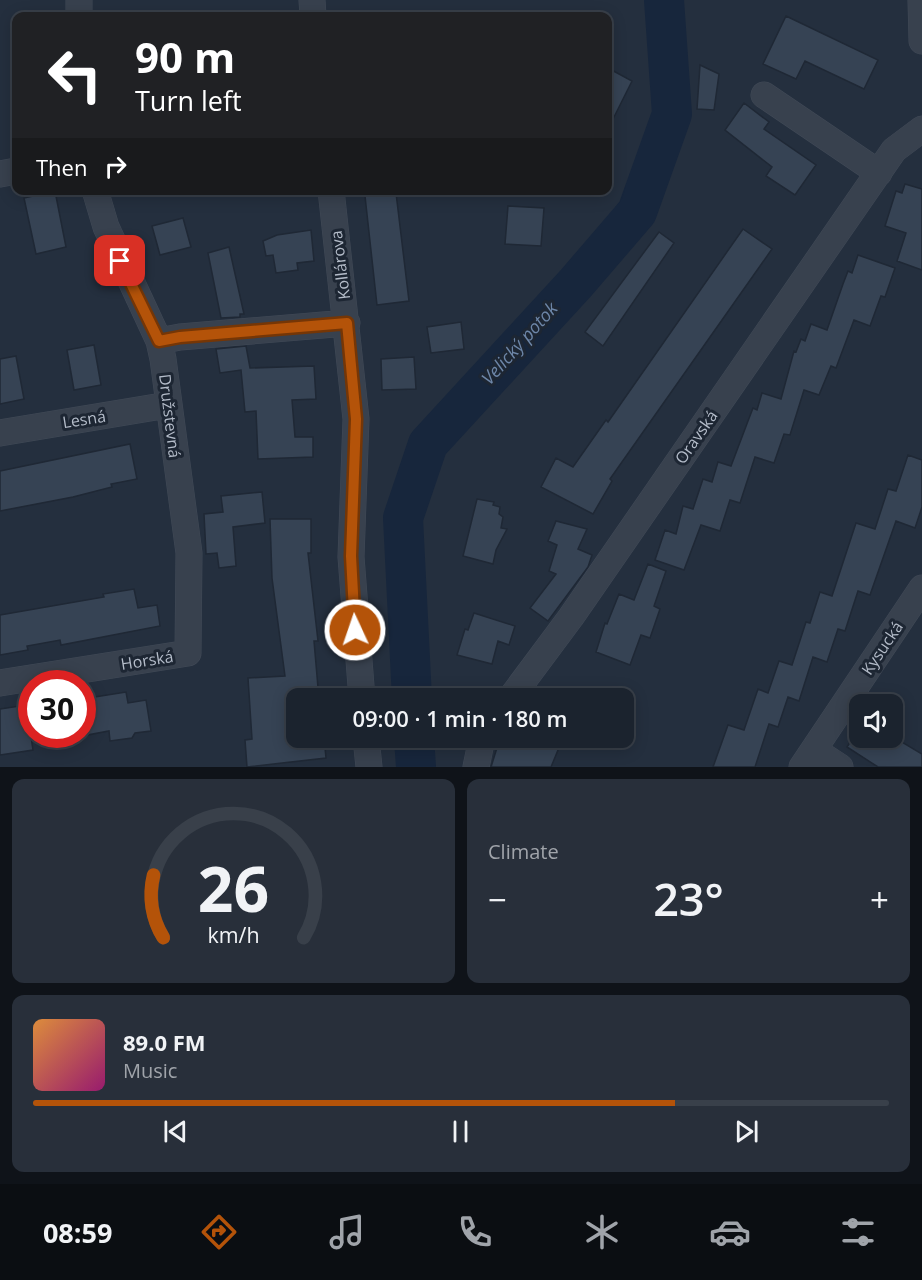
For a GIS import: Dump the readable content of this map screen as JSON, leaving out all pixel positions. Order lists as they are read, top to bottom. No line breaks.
{"streets":{"street":["Kollárova","Družstevná","Lesná","Oravská","Kysucká","Horská"]},"crossings":[["Družstevná","Lesná"],["Družstevná","Horská"]],"water":["Velický potok"],"page":{"turn":["90 m","Turn left"],"then":"Then","limit":"30","trip":"09:00 · 1 min · 180 m","tile":"Climate","heat":["−","23°","+"],"song":["89.0 FM","Music"],"tabs":"08:59","gauge":["26","km/h"]}}
